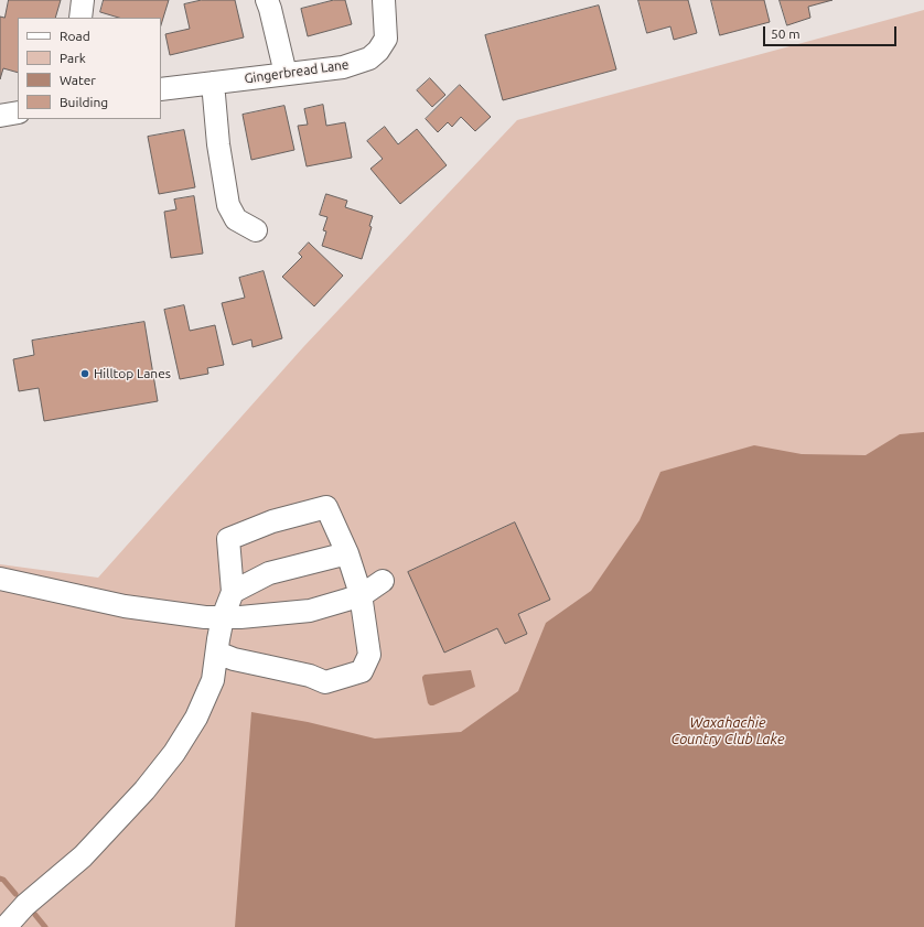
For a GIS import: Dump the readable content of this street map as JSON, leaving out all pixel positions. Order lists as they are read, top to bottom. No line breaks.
{"streets":{"street":["Gingerbread Lane"]},"water":["Waxahachie Country Club Lake"],"places":["Hilltop Lanes"],"legend":["Road","Park","Water","Building"],"scale_bar":"50 m"}
